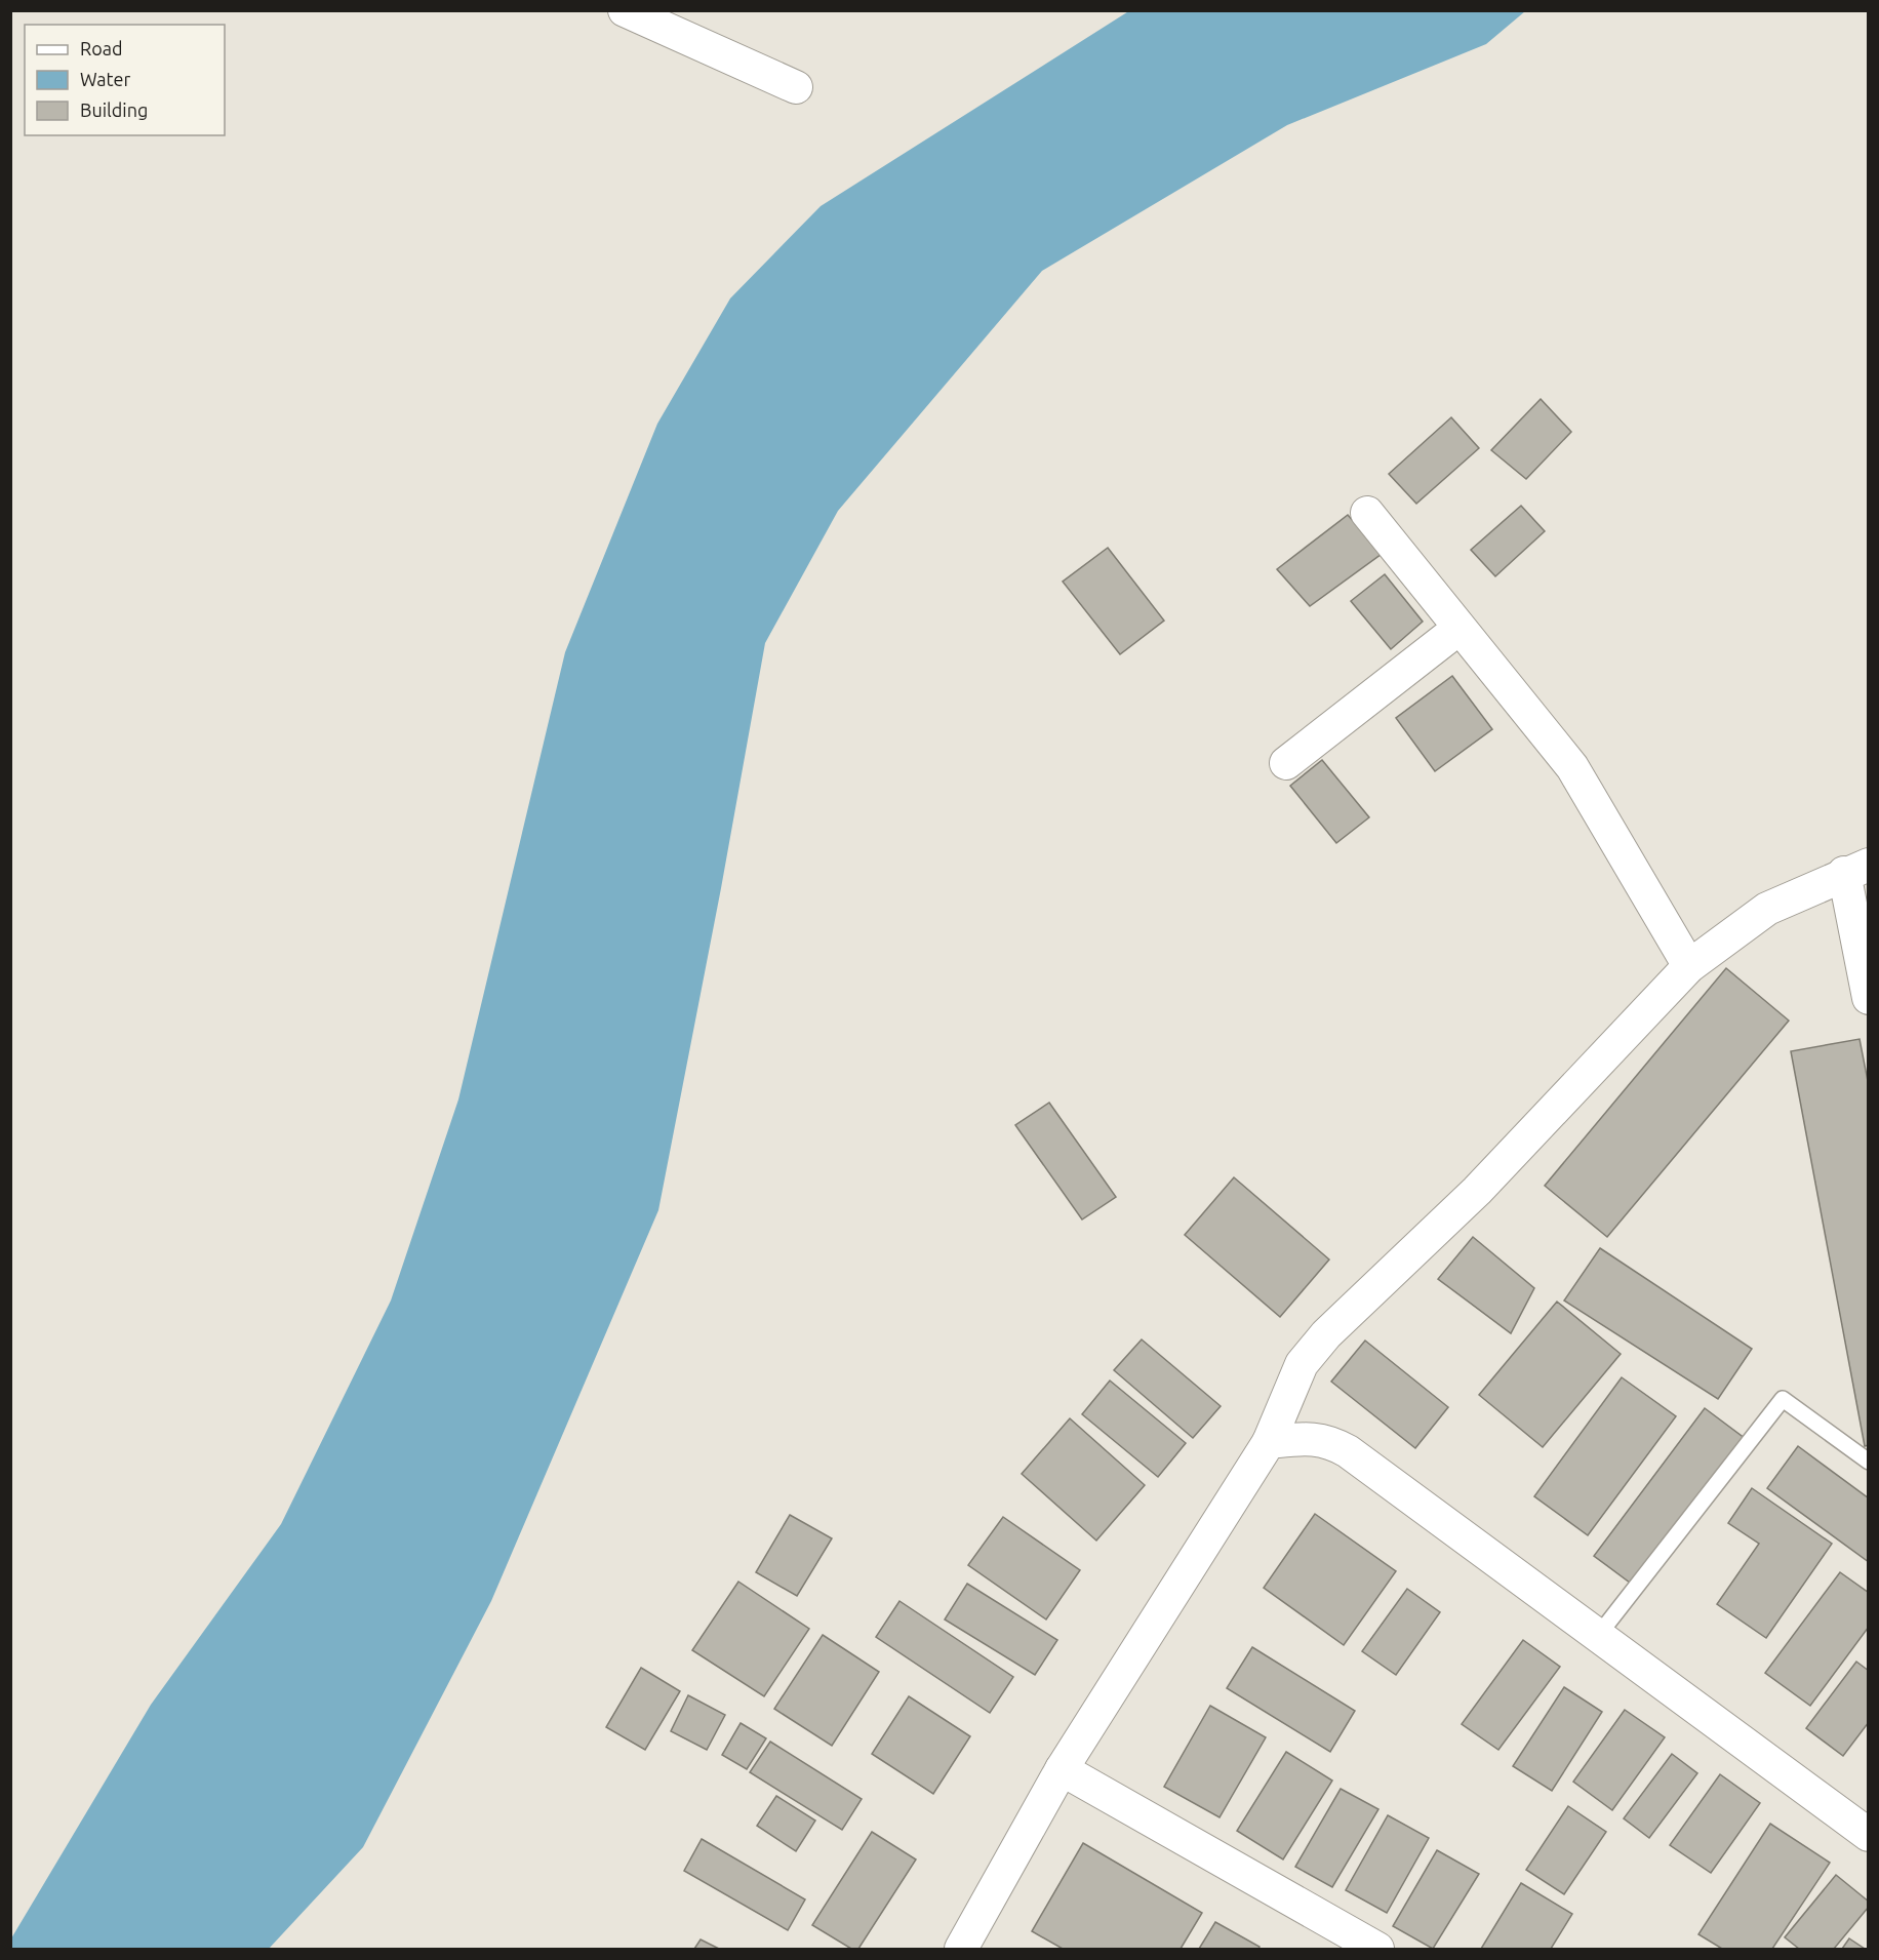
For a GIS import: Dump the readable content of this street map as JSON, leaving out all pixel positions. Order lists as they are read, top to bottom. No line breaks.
{"legend":["Road","Water","Building"]}
